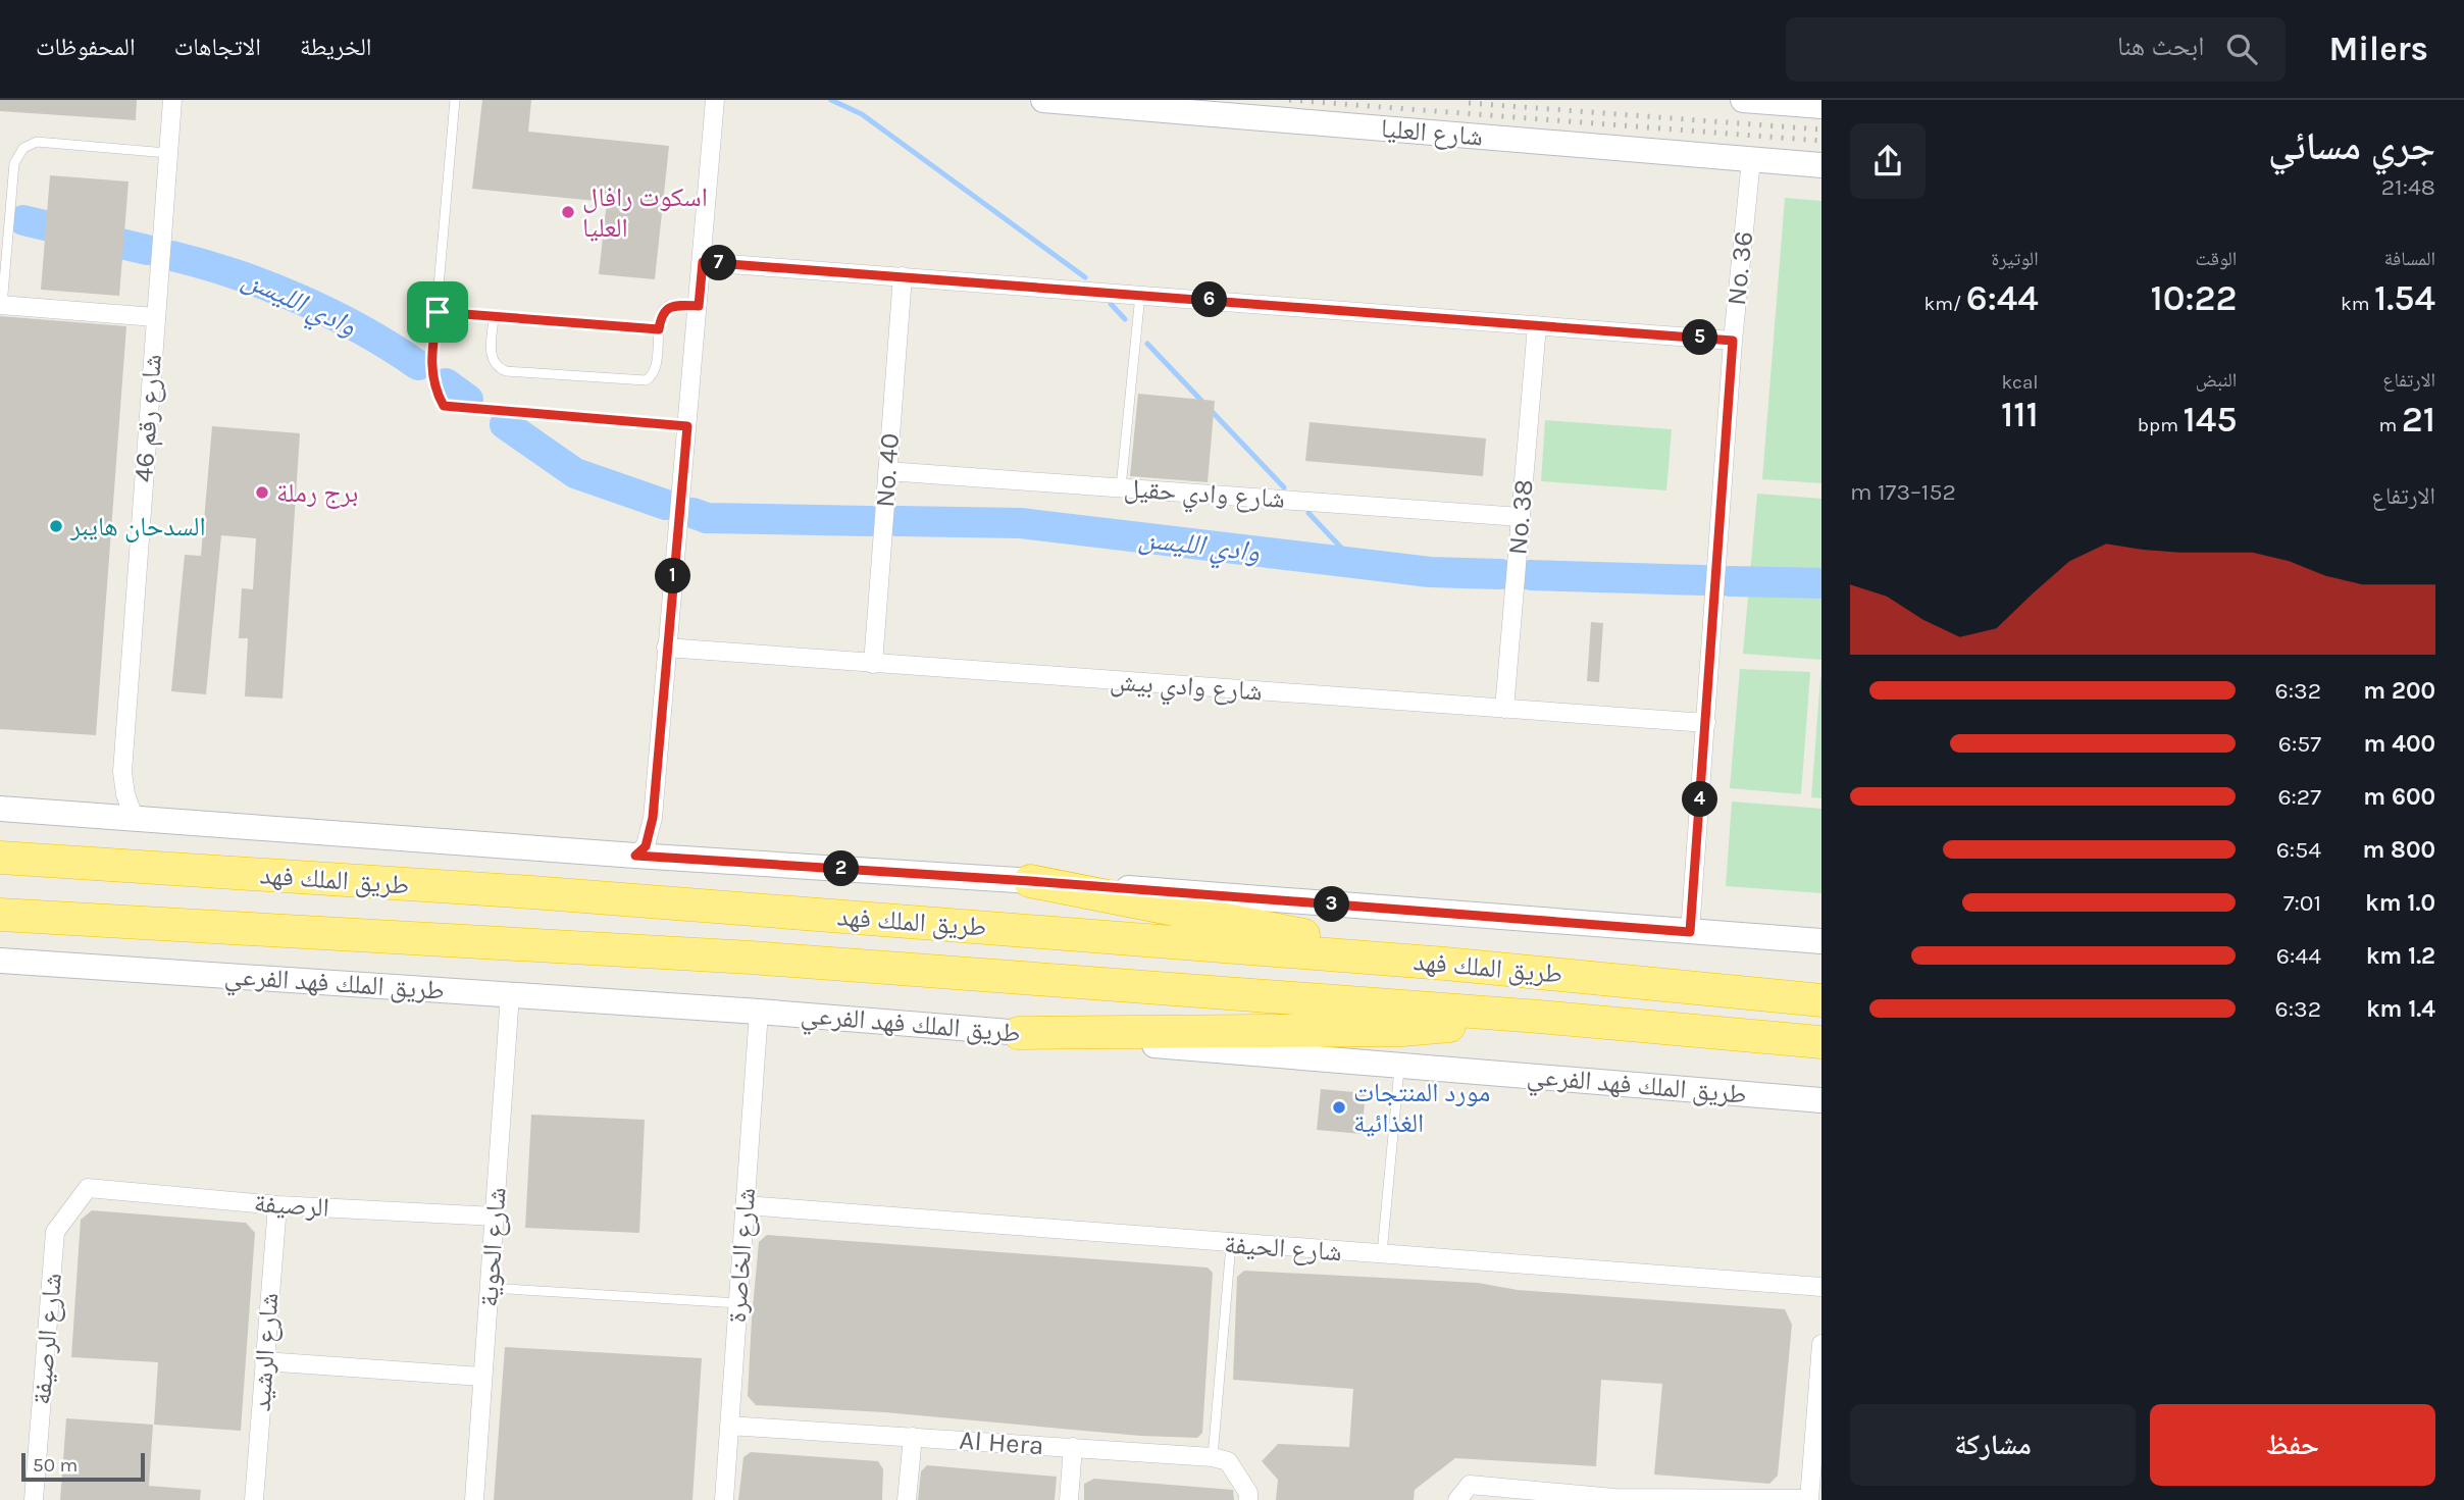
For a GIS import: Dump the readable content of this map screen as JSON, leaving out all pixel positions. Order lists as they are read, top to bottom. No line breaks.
{"streets":{"highway":["طريق الملك فهد"],"main road":["شارع العليا","طريق الملك فهد الفرعي"],"street":["No. 36","شارع رقم 46","No. 40","شارع وادي حقيل","No. 38","شارع وادي بيش","الرصيفة","شارع الحوية","شارع الحيفة","شارع الخاصرة","شارع الرصيفة","شارع الرشيد","Al Hera"]},"crossings":[["شارع العليا","No. 36"],["No. 36","شارع وادي بيش"],["No. 40","شارع وادي حقيل"],["No. 40","شارع وادي بيش"],["شارع وادي حقيل","No. 38"],["No. 38","شارع وادي بيش"],["طريق الملك فهد الفرعي","شارع الحوية"],["طريق الملك فهد الفرعي","شارع الخاصرة"],["الرصيفة","شارع الحوية"],["الرصيفة","شارع الرصيفة"],["الرصيفة","شارع الرشيد"],["شارع الحيفة","شارع الخاصرة"],["شارع الخاصرة","Al Hera"]],"water":["وادي الليسن"],"places":["اسكوت رافال العليا","برج رملة","السدحان هايبر","مورد المنتجات الغذائية"],"scale_bar":"50 m","page":{"header":"Milers","search":"ابحث هنا","nav":["الخريطة","الاتجاهات","المحفوظات"],"heading":["جري مسائي","21:48"],"stats":[["المسافة","1.54 km"],["الوقت","10:22"],["الوتيرة","6:44 /km"],["الارتفاع","21 m"],["النبض","145 bpm"],["kcal","111"]],"pins":["7","6","5","1","4","2","3"],"chart":["الارتفاع","152–173 m"],"list":[{"name":"200 m","note":"6:32"},{"name":"400 m","note":"6:57"},{"name":"600 m","note":"6:27"},{"name":"800 m","note":"6:54"},{"name":"1.0 km","note":"7:01"},{"name":"1.2 km","note":"6:44"},{"name":"1.4 km","note":"6:32"}],"buttons":["حفظ","مشاركة"],"scale":"50 m"}}
